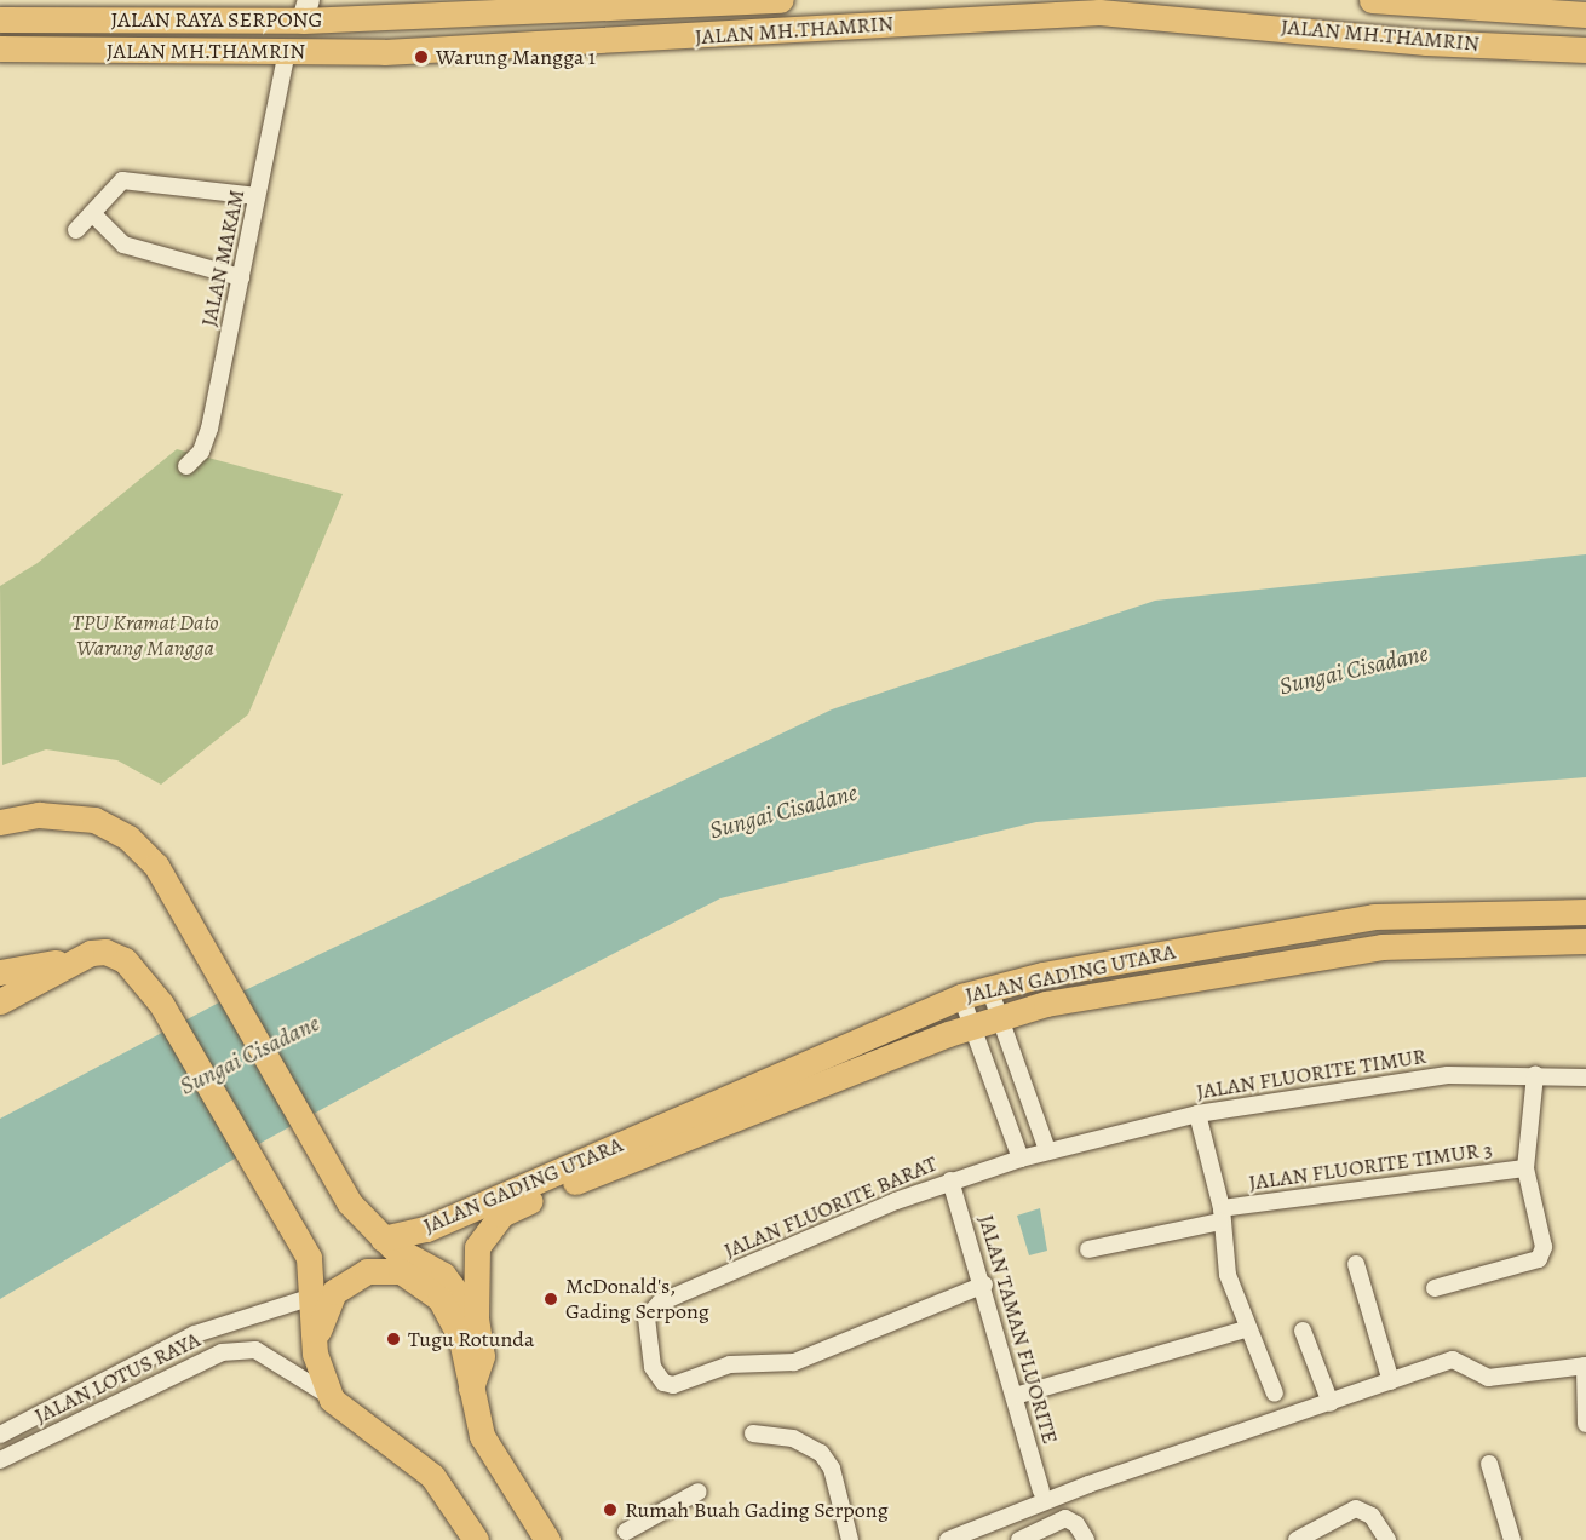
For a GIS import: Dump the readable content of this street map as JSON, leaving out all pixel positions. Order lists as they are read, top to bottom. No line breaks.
{"streets":{"main road":["JALAN RAYA SERPONG","JALAN MH.THAMRIN","JALAN GADING UTARA"],"street":["JALAN MAKAM","JALAN FLUORITE TIMUR","JALAN FLUORITE TIMUR 3","JALAN FLUORITE BARAT","JALAN TAMAN FLUORITE","JALAN LOTUS RAYA"]},"crossings":[["JALAN MH.THAMRIN","JALAN MAKAM"],["JALAN FLUORITE TIMUR","JALAN FLUORITE BARAT"],["JALAN FLUORITE BARAT","JALAN TAMAN FLUORITE"]],"water":["Sungai Cisadane"],"parks":["TPU Kramat Dato Warung Mangga"],"places":["Warung Mangga 1","McDonald's, Gading Serpong","Tugu Rotunda","Rumah Buah Gading Serpong"]}
